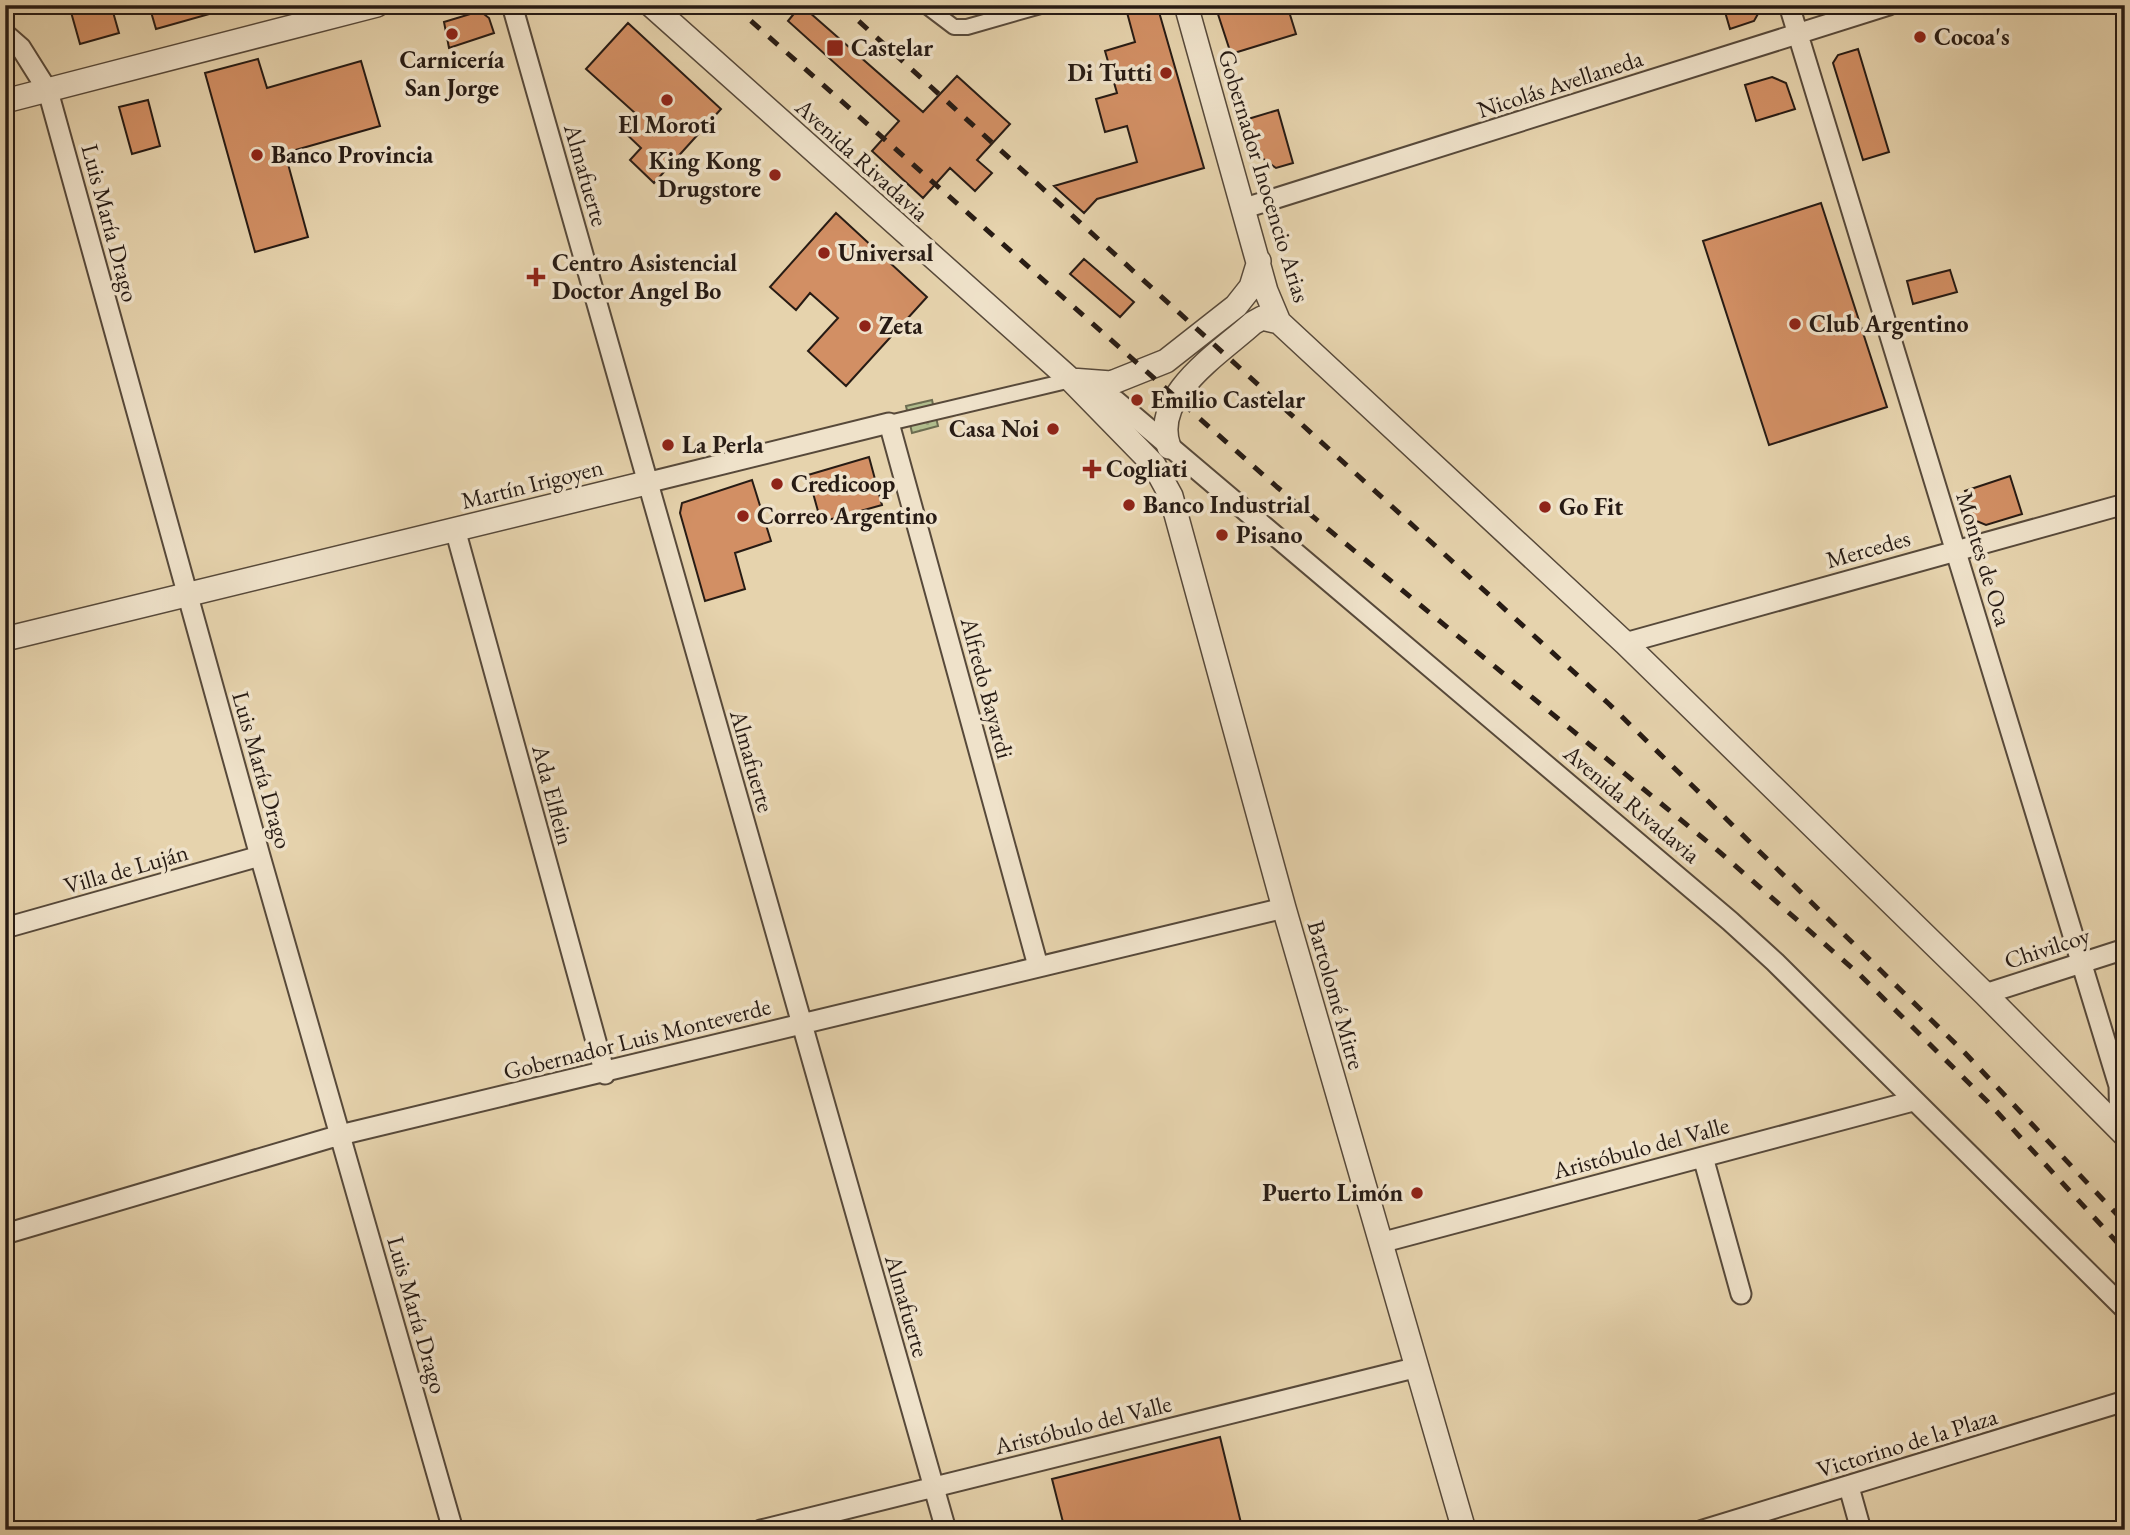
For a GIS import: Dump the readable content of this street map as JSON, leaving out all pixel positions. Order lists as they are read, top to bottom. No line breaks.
{"streets":{"street":["Nicolás Avellaneda","Avenida Rivadavia","Almafuerte","Gobernador Inocencio Arias","Luis María Drago","Martín Irigoyen","Mercedes","Montes de Oca","Alfredo Bayardi","Ada Elflein","Villa de Luján","Chivilcoy","Bartolomé Mitre","Gobernador Luis Monteverde","Aristóbulo del Valle","Victorino de la Plaza"]},"crossings":[["Nicolás Avellaneda","Gobernador Inocencio Arias"],["Nicolás Avellaneda","Montes de Oca"],["Avenida Rivadavia","Martín Irigoyen"],["Avenida Rivadavia","Bartolomé Mitre"],["Avenida Rivadavia","Aristóbulo del Valle"],["Almafuerte","Martín Irigoyen"],["Almafuerte","Gobernador Luis Monteverde"],["Almafuerte","Aristóbulo del Valle"],["Luis María Drago","Martín Irigoyen"],["Luis María Drago","Villa de Luján"],["Luis María Drago","Gobernador Luis Monteverde"],["Martín Irigoyen","Alfredo Bayardi"],["Martín Irigoyen","Ada Elflein"],["Mercedes","Montes de Oca"],["Montes de Oca","Chivilcoy"],["Alfredo Bayardi","Gobernador Luis Monteverde"],["Ada Elflein","Gobernador Luis Monteverde"],["Bartolomé Mitre","Gobernador Luis Monteverde"],["Bartolomé Mitre","Aristóbulo del Valle"]],"places":{"other":["Carnicería San Jorge","Cocoa's","Di Tutti","El Moroti","Banco Provincia","King Kong Drugstore","Universal","Club Argentino","Zeta","Emilio Castelar","Casa Noi","La Perla","Credicoop","Banco Industrial","Go Fit","Correo Argentino","Pisano","Puerto Limón"],"transit":["Castelar"],"health":["Centro Asistencial Doctor Angel Bo","Cogliati"]}}
